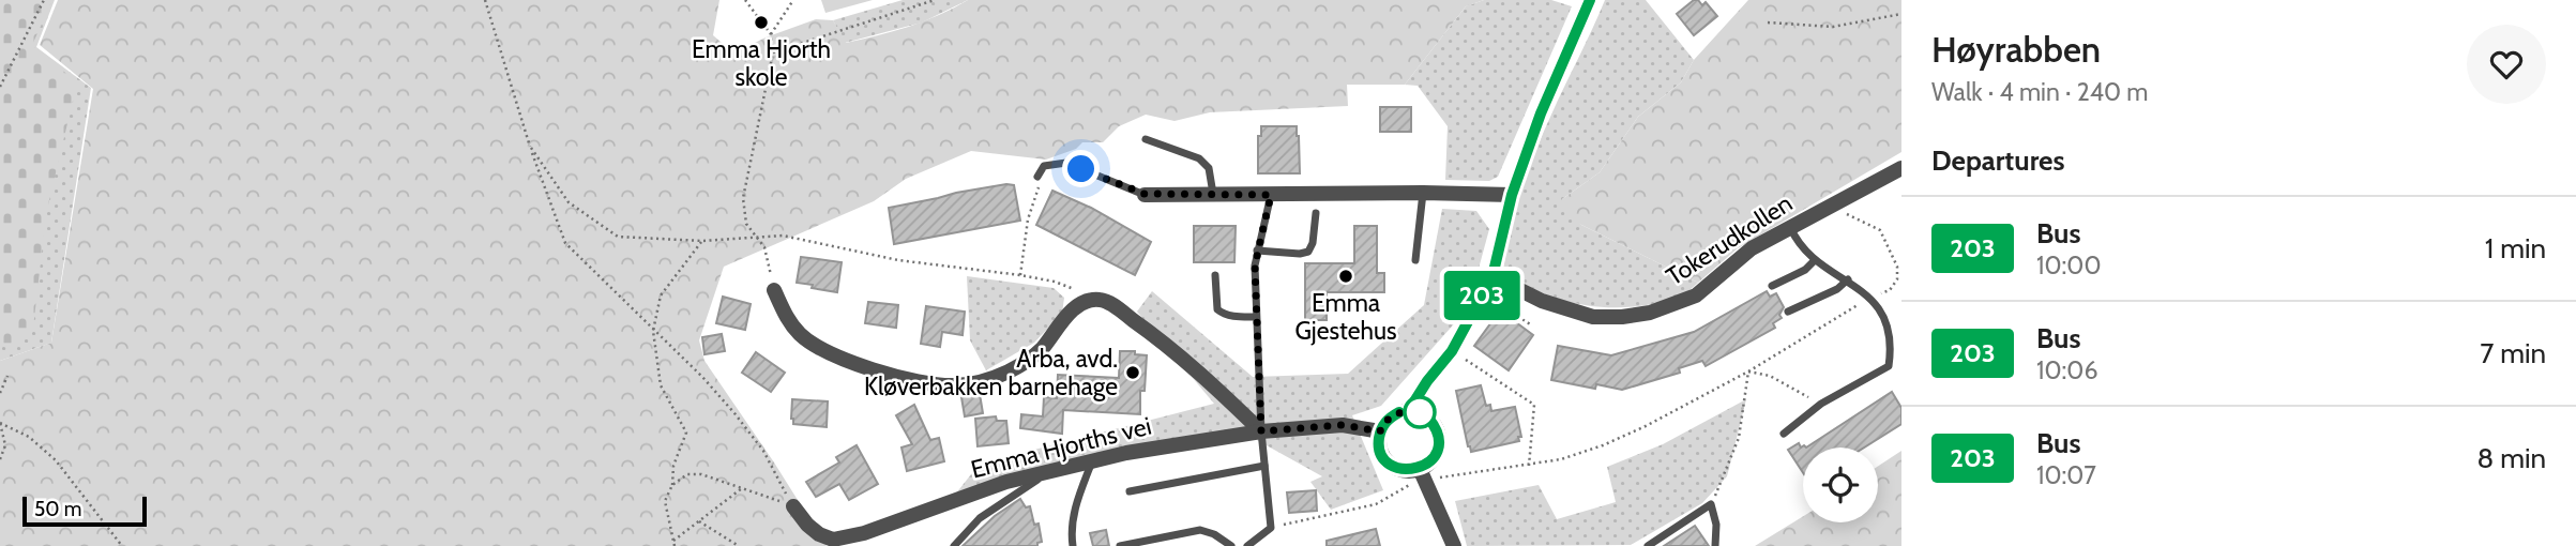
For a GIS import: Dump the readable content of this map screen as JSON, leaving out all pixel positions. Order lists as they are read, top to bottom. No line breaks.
{"streets":{"street":["Tokerudkollen","Emma Hjorths vei"]},"places":["Emma Hjorth skole","Emma Gjestehus","Arba, avd. Kløverbakken barnehage"],"lines":["bus line 203"],"scale_bar":"50 m","page":{"on_map":"203","heading":[["Høyrabben","Walk · 4 min · 240 m"],"Departures"],"list":[{"mark":"203","name":"Bus","note":"10:00","value":"1 min"},{"mark":"203","name":"Bus","note":"10:06","value":"7 min"},{"mark":"203","name":"Bus","note":"10:07","value":"8 min"}],"scale":"50 m"}}
